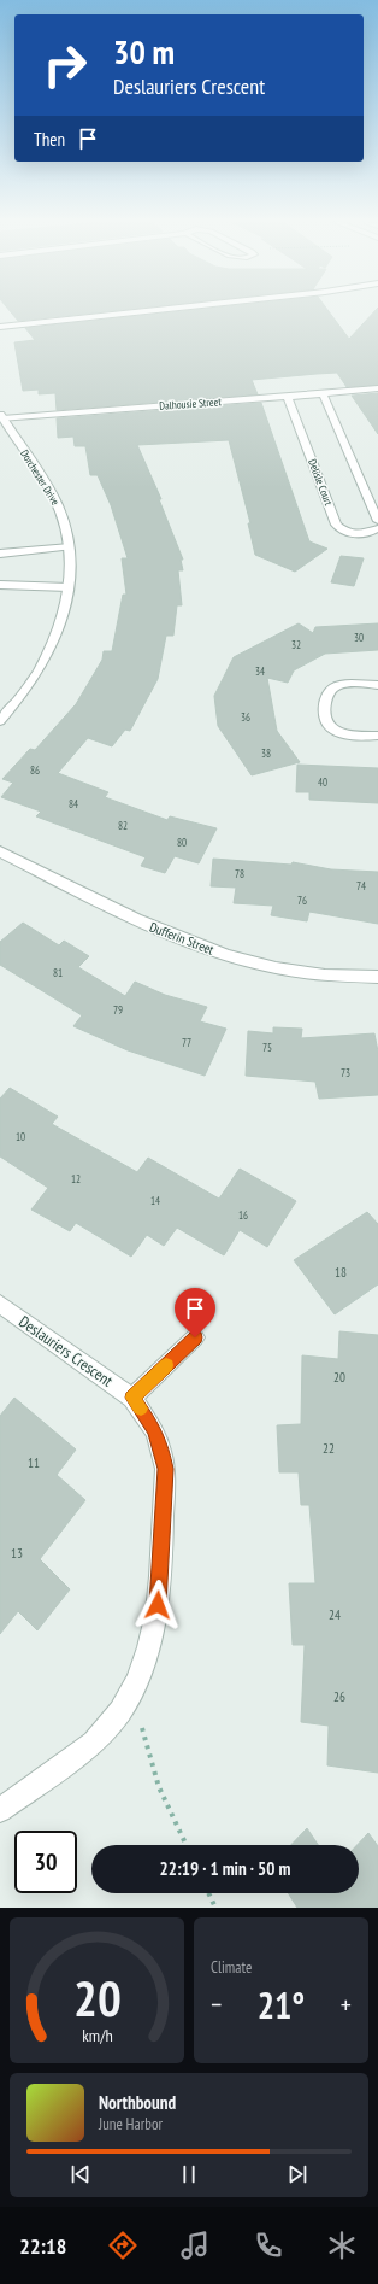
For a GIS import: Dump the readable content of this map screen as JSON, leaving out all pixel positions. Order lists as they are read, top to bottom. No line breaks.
{"streets":{"street":["Dalhousie Street","Dorchester Drive","Delisle Court","Dufferin Street","Deslauriers Crescent"]},"crossings":[["Dalhousie Street","Dorchester Drive"],["Dalhousie Street","Delisle Court"]],"house_numbers":["30","32","34","36","38","86","40","84","82","80","78","74","76","81","79","77","75","73","10","12","14","16","18","20","22","11","13","24","26"],"page":{"turn":["30 m","Deslauriers Crescent"],"then":"Then","limit":"30","trip":"22:19 · 1 min · 50 m","tile":"Climate","heat":["−","21°","+"],"song":["Northbound","June Harbor"],"tabs":"22:18","gauge":["20","km/h"]}}
